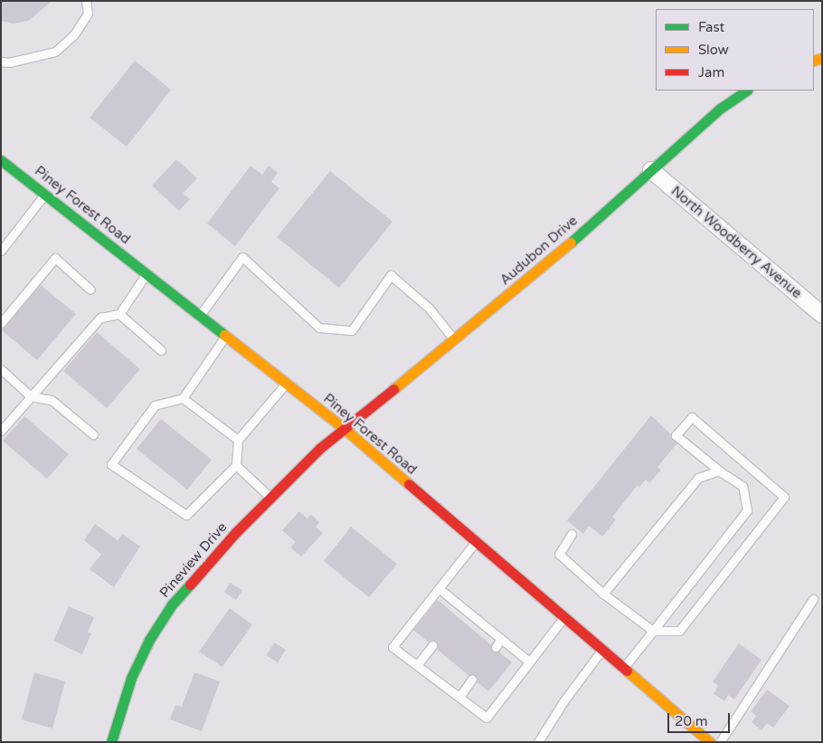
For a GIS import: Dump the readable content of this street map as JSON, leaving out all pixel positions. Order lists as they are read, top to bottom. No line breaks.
{"streets":{"street":["Piney Forest Road","North Woodberry Avenue","Audubon Drive","Pineview Drive"]},"crossings":[["Piney Forest Road","Audubon Drive"],["Piney Forest Road","Pineview Drive"],["North Woodberry Avenue","Audubon Drive"],["Audubon Drive","Pineview Drive"]],"legend":["Fast","Slow","Jam"],"scale_bar":"20 m"}
